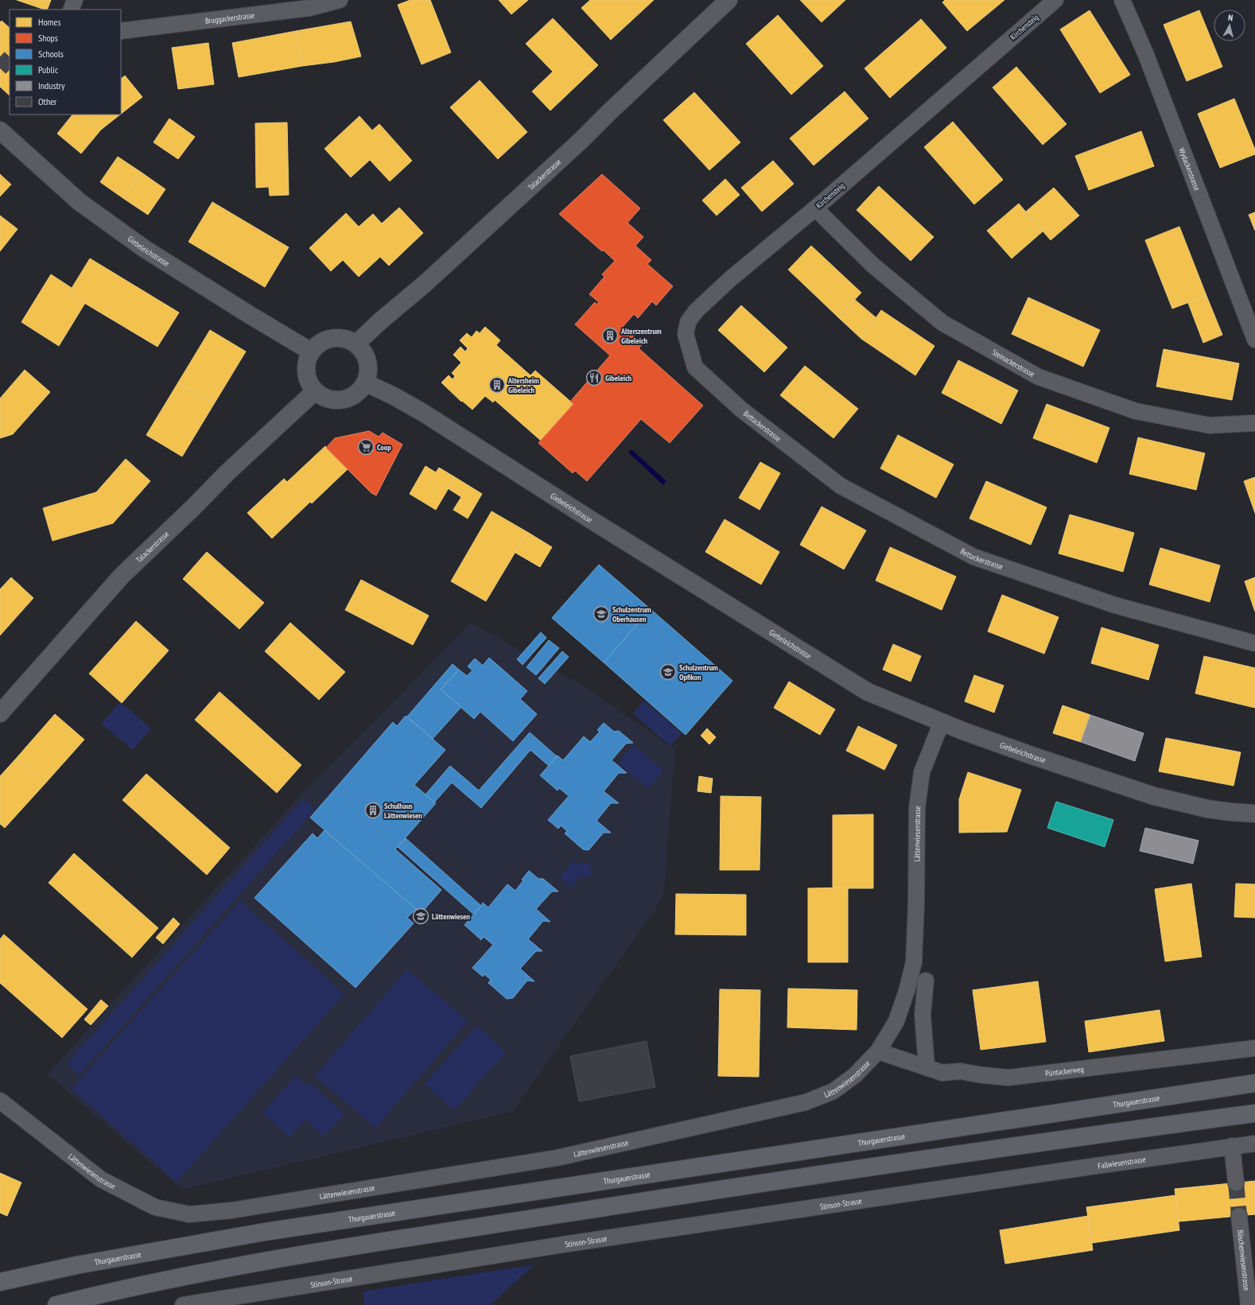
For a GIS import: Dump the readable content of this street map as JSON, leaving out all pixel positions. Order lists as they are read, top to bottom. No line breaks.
{"streets":{"main road":["Thurgauerstrasse"],"street":["Bruggackerstrasse","Kirchensteig","Wydackerstrasse","Talackerstrasse","Giebeleichstrasse","Steinackerstrasse","Bettackerstrasse","Lättenwiesenstrasse","Püntackerweg","Fallwiesenstrasse","Stinson-Strasse","Böschenwiesenstrasse"]},"crossings":[["Kirchensteig","Steinackerstrasse"],["Kirchensteig","Bettackerstrasse"],["Talackerstrasse","Giebeleichstrasse"],["Giebeleichstrasse","Lättenwiesenstrasse"],["Lättenwiesenstrasse","Püntackerweg"],["Fallwiesenstrasse","Stinson-Strasse"]],"places":{"building":["Alterszentrum Gibeleich","Altersheim Gibeleich","Schulhaus Lättenwiesen"],"restaurant":["Gibeleich"],"supermarket":["Coop"],"school or university":["Schulzentrum Oberhausen","Schulzentrum Opfikon","Lättenwiesen"]},"legend":["Homes","Shops","Schools","Public","Industry","Other"],"north":"top"}
